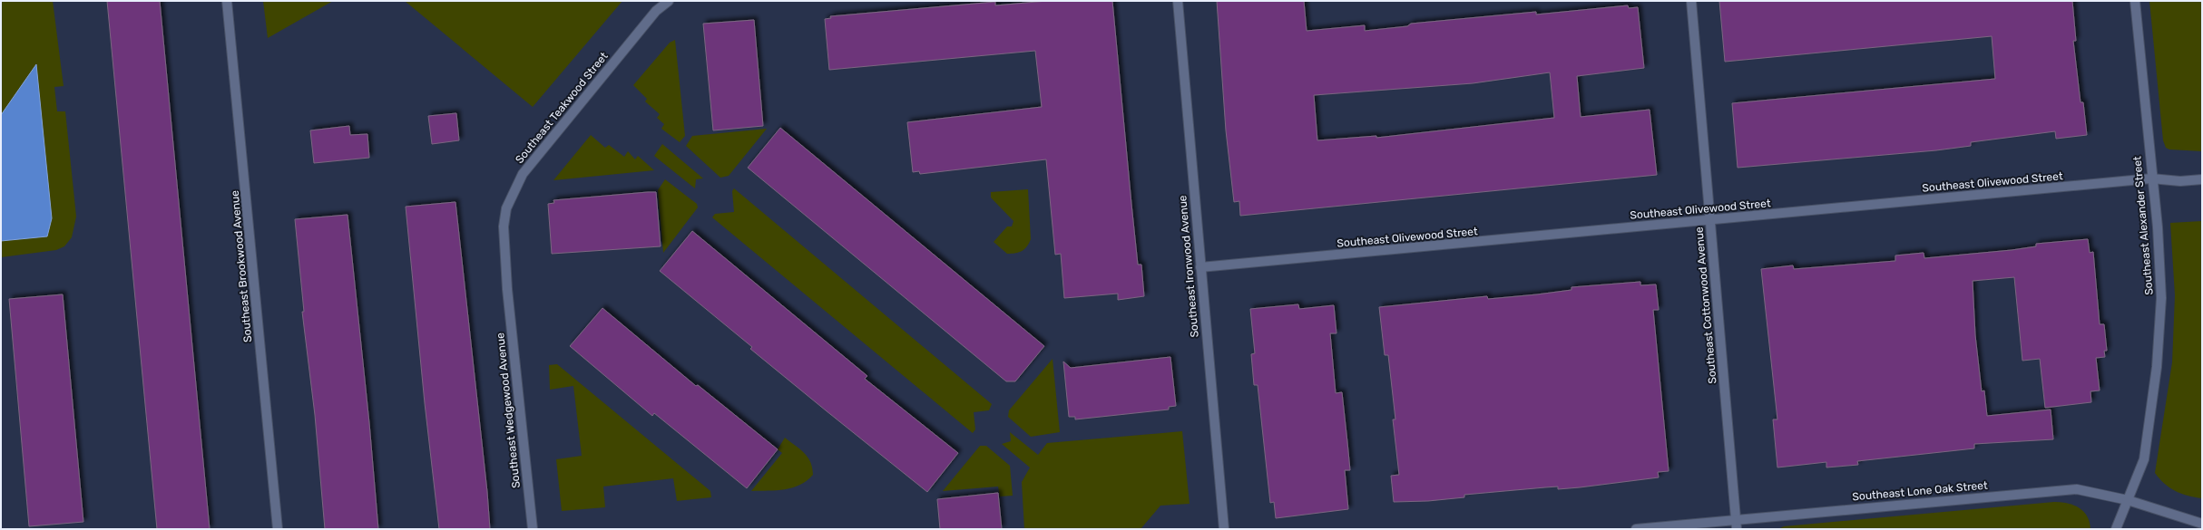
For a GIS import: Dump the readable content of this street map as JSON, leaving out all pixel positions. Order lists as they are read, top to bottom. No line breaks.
{"streets":{"street":["Southeast Teakwood Street","Southeast Olivewood Street","Southeast Alexander Street","Southeast Brookwood Avenue","Southeast Ironwood Avenue","Southeast Cottonwood Avenue","Southeast Wedgewood Avenue","Southeast Lone Oak Street"]},"crossings":[["Southeast Teakwood Street","Southeast Wedgewood Avenue"],["Southeast Olivewood Street","Southeast Alexander Street"],["Southeast Olivewood Street","Southeast Ironwood Avenue"],["Southeast Olivewood Street","Southeast Cottonwood Avenue"],["Southeast Alexander Street","Southeast Lone Oak Street"],["Southeast Cottonwood Avenue","Southeast Lone Oak Street"]]}
